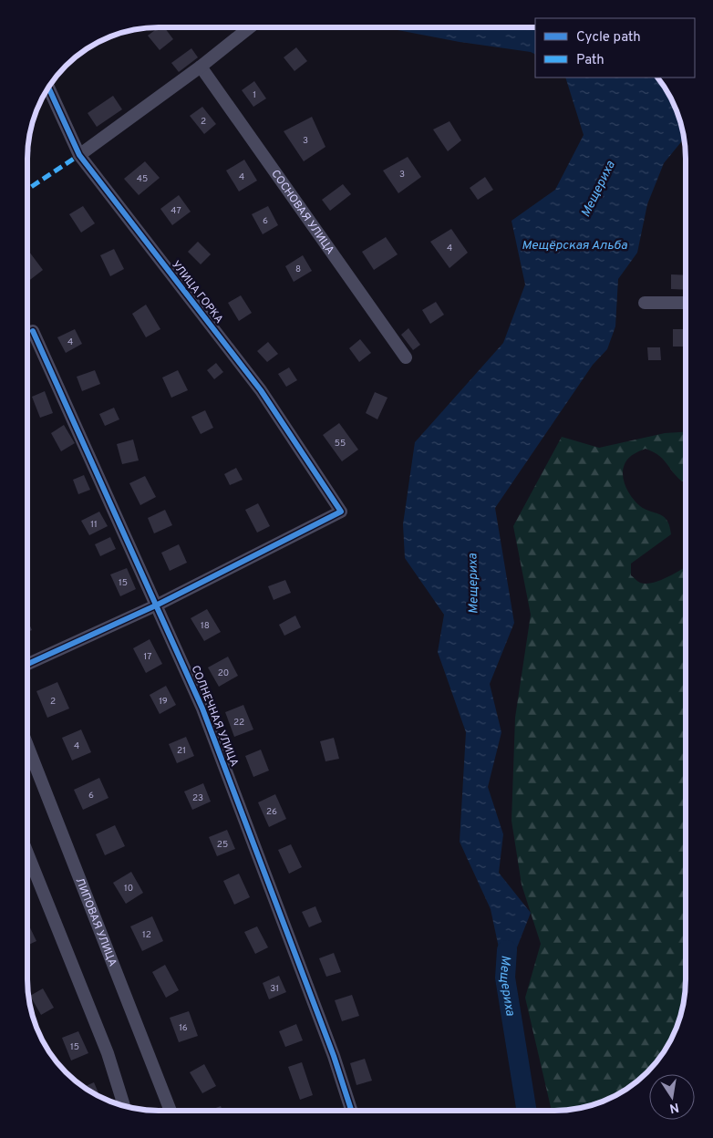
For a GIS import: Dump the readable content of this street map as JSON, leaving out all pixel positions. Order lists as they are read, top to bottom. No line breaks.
{"streets":{"street":["СОСНОВАЯ УЛИЦА","УЛИЦА ГОРКА","СОЛНЕЧНАЯ УЛИЦА","ЛИПОВАЯ УЛИЦА"]},"crossings":[["УЛИЦА ГОРКА","СОЛНЕЧНАЯ УЛИЦА"]],"water":["Мещериха","Мещёрская Альба"],"house_numbers":["1","2","3","3","4","45","47","6","4","8","4","55","11","15","18","17","20","2","19","22","4","21","6","23","26","25","10","12","31","16","15"],"legend":["Cycle path","Path"],"north":"bottom"}
